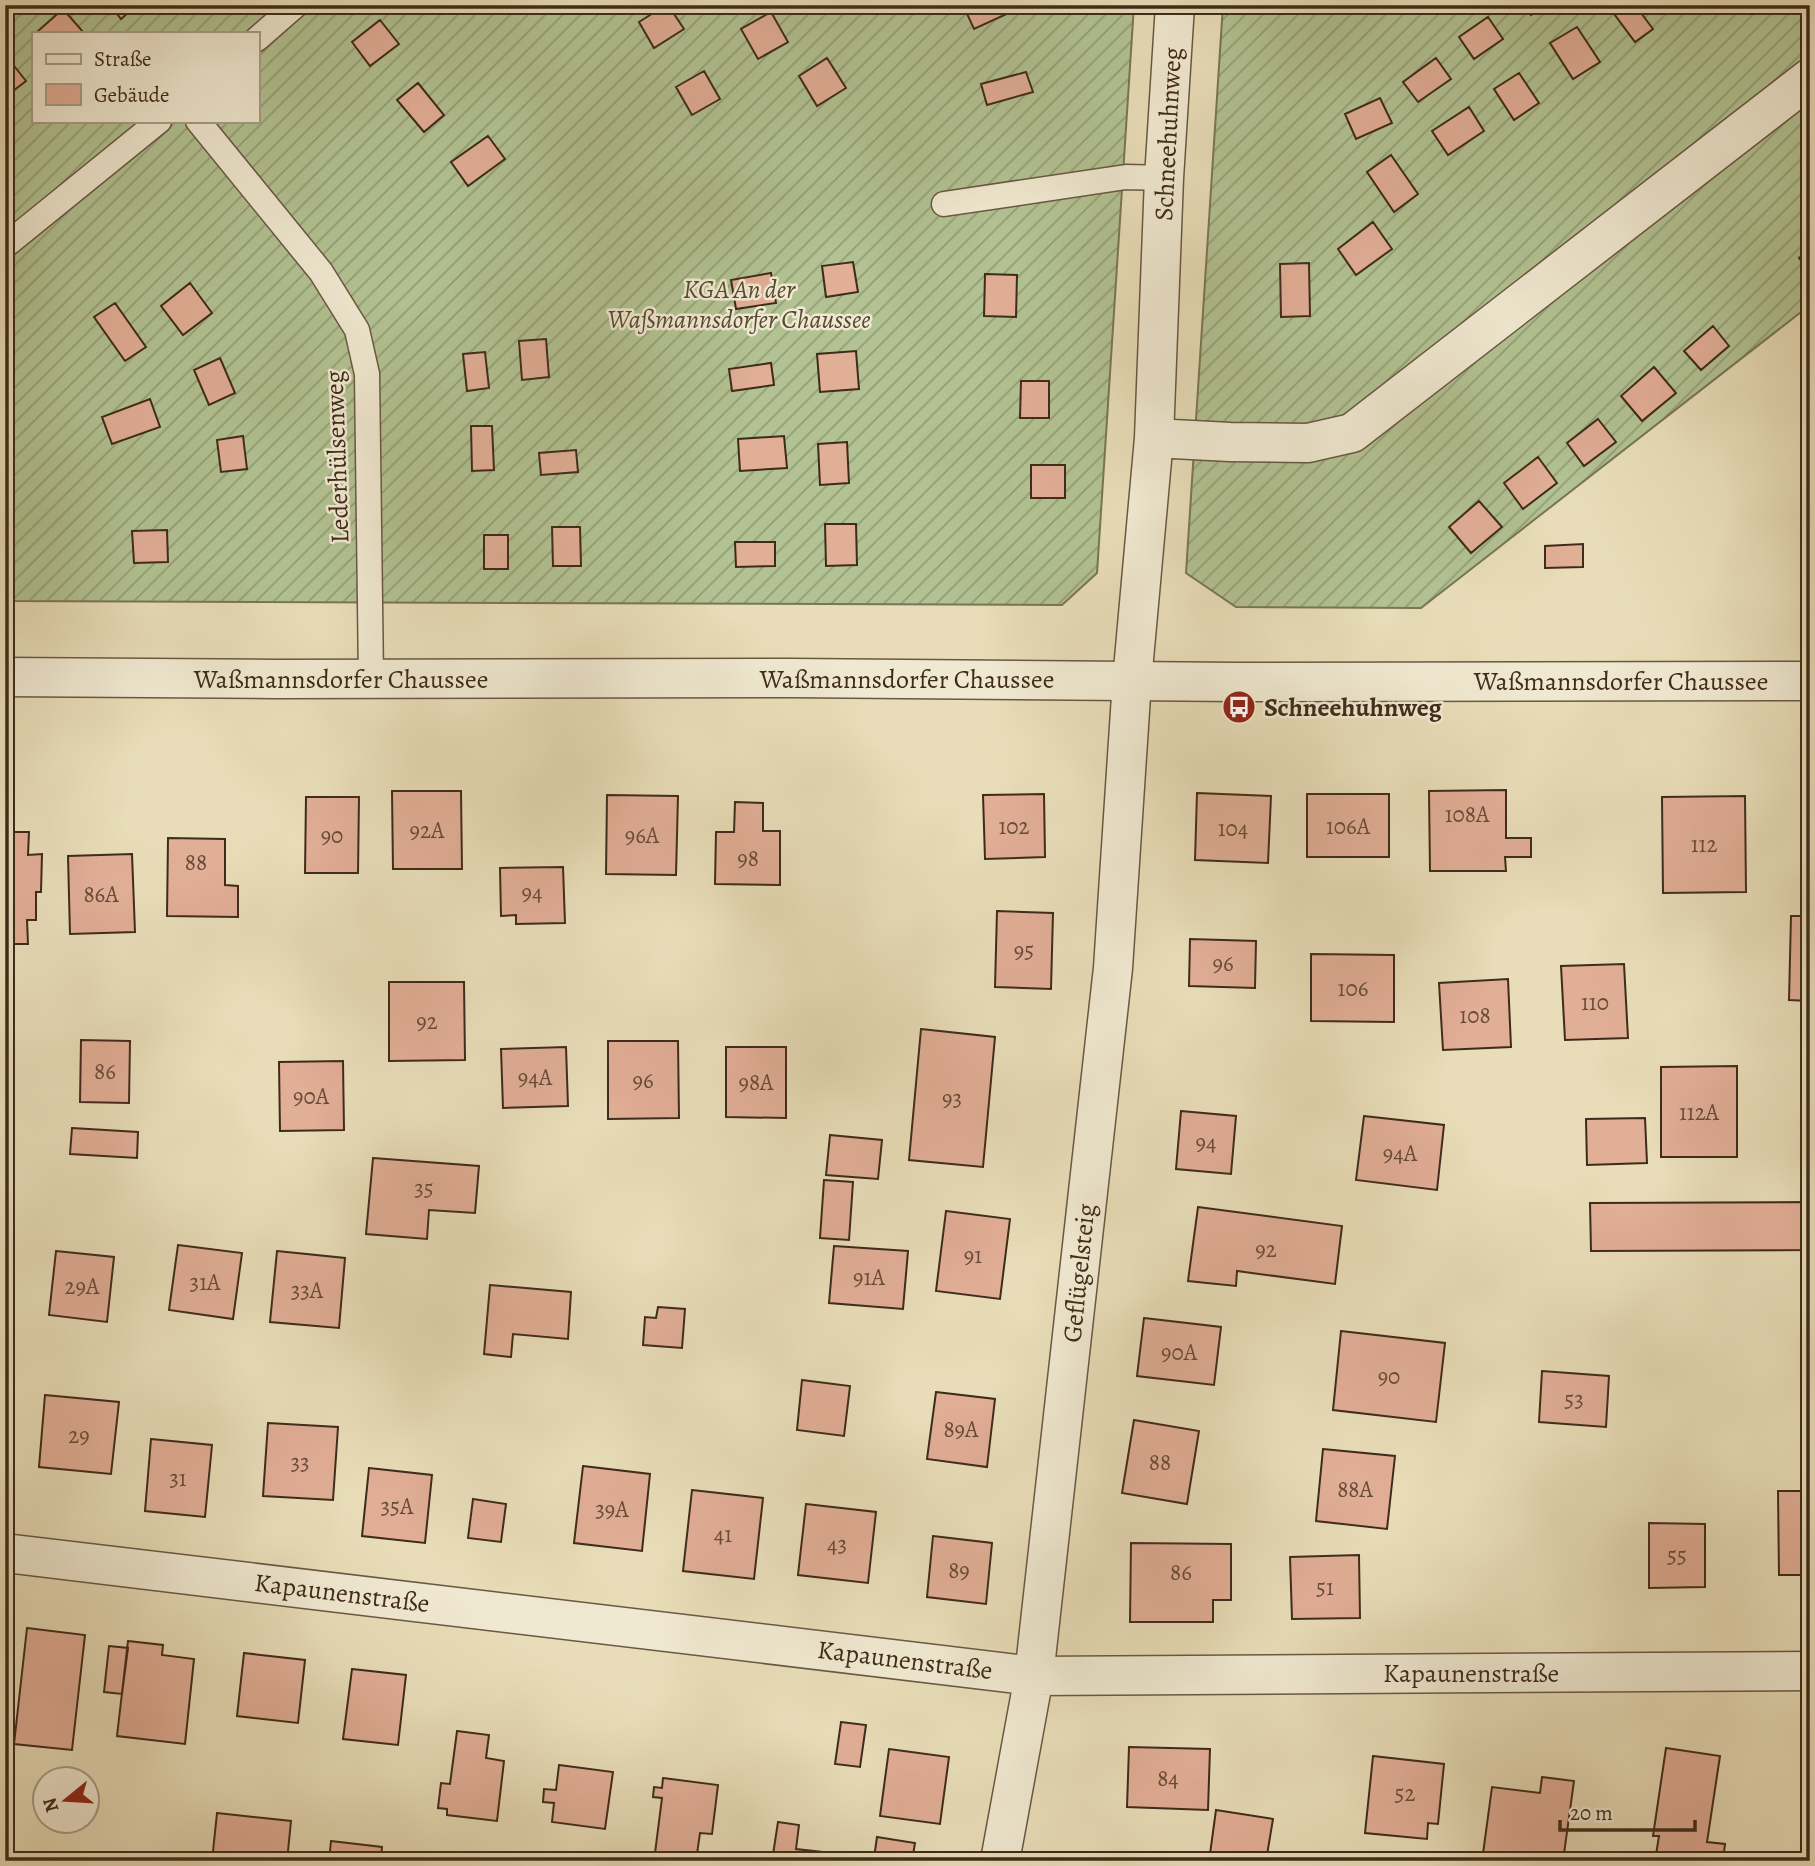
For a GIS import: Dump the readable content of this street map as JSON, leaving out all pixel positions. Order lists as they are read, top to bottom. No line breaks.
{"streets":{"street":["Schneehuhnweg","Waßmannsdorfer Chaussee","Geflügelsteig","Kapaunenstraße"],"lane":["Lederhülsenweg"]},"crossings":[["Schneehuhnweg","Waßmannsdorfer Chaussee"],["Schneehuhnweg","Geflügelsteig"],["Lederhülsenweg","Waßmannsdorfer Chaussee"],["Waßmannsdorfer Chaussee","Geflügelsteig"],["Geflügelsteig","Kapaunenstraße"]],"parks":["KGA An der Waßmannsdorfer Chaussee"],"places":{"bus stop":["Schneehuhnweg"]},"house_numbers":["108A","102","106A","104","92A","90","96A","112","98","88","94","86A","95","96","106","110","108","92","86","94A","96","98A","90A","93","112A","94","94A","35","92","91","91A","31A","29A","33A","90A","90","53","89A","29","33","88","31","88A","35A","39A","41","43","55","89","86","51","84","52"],"legend":["Straße","Gebäude"],"scale_bar":"20 m","north":"left"}
